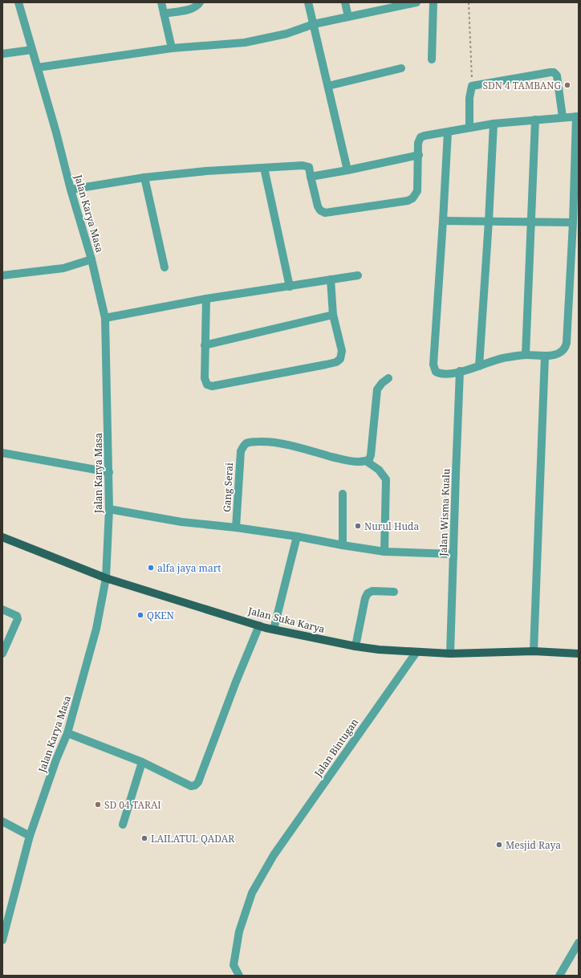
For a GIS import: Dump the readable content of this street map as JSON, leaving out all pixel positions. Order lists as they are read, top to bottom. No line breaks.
{"streets":{"main road":["Jalan Suka Karya"],"street":["Jalan Karya Masa","Gang Serai","Jalan Wisma Kualu","Jalan Bintugan"]},"crossings":[["Jalan Karya Masa","Gang Serai"],["Jalan Karya Masa","Jalan Suka Karya"],["Jalan Wisma Kualu","Jalan Suka Karya"],["Jalan Suka Karya","Jalan Bintugan"]],"places":["SDN 4 TAMBANG","Nurul Huda","alfa jaya mart","QKEN","SD 04 TARAI","LAILATUL QADAR","Mesjid Raya"]}
